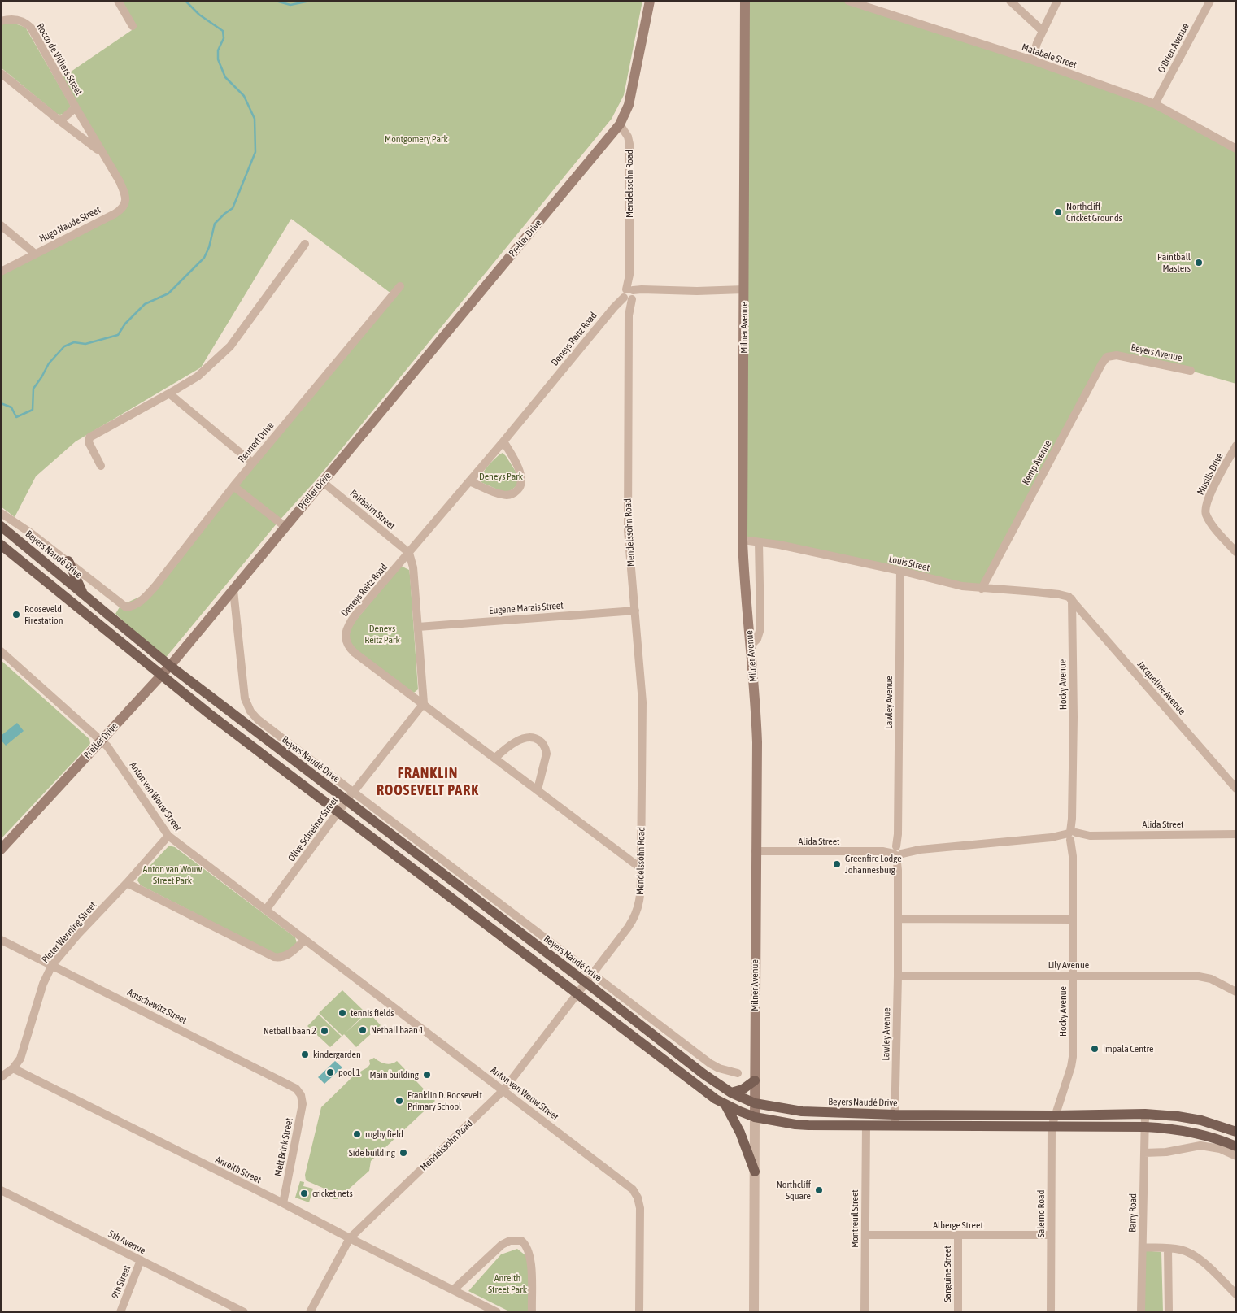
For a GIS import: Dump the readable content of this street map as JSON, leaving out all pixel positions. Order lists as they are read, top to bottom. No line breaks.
{"streets":{"main road":["Preller Drive","Milner Avenue","Beyers Naudé Drive"],"street":["O'Brien Avenue","Matabele Street","Rocco de Villiers Street","Mendelssohn Road","Hugo Naude Street","Deneys Reitz Road","Beyers Avenue","Reunert Drive","Kemp Avenue","Musilis Drive","Fairbairn Street","Louis Street","Eugene Marais Street","Hocky Avenue","Jacqueline Avenue","Lawley Avenue","Anton van Wouw Street","Alida Street","Olive Schreiner Street","Pieter Wenning Street","Lily Avenue","Amschewitz Street","Melt Brink Street","Anreith Street","Barry Road","Salerno Road","Montreuil Street","Alberge Street","5th Avenue","Sanguine Street","9th Street"]},"crossings":[["O'Brien Avenue","Matabele Street"],["Rocco de Villiers Street","Hugo Naude Street"],["Mendelssohn Road","Preller Drive"],["Mendelssohn Road","Deneys Reitz Road"],["Mendelssohn Road","Beyers Naudé Drive"],["Mendelssohn Road","Eugene Marais Street"],["Mendelssohn Road","Anton van Wouw Street"],["Mendelssohn Road","Anreith Street"],["Preller Drive","Fairbairn Street"],["Preller Drive","Beyers Naudé Drive"],["Preller Drive","Anton van Wouw Street"],["Milner Avenue","Beyers Naudé Drive"],["Milner Avenue","Louis Street"],["Milner Avenue","Alida Street"],["Deneys Reitz Road","Fairbairn Street"],["Deneys Reitz Road","Olive Schreiner Street"],["Beyers Avenue","Kemp Avenue"],["Reunert Drive","Beyers Naudé Drive"],["Kemp Avenue","Louis Street"],["Beyers Naudé Drive","Hocky Avenue"],["Beyers Naudé Drive","Lawley Avenue"],["Beyers Naudé Drive","Olive Schreiner Street"],["Beyers Naudé Drive","Barry Road"],["Beyers Naudé Drive","Salerno Road"],["Louis Street","Hocky Avenue"],["Louis Street","Jacqueline Avenue"],["Louis Street","Lawley Avenue"],["Hocky Avenue","Jacqueline Avenue"],["Hocky Avenue","Alida Street"],["Hocky Avenue","Lily Avenue"],["Hocky Avenue","Salerno Road"],["Lawley Avenue","Alida Street"],["Lawley Avenue","Lily Avenue"],["Anton van Wouw Street","Olive Schreiner Street"],["Anton van Wouw Street","Pieter Wenning Street"],["Pieter Wenning Street","Amschewitz Street"],["Pieter Wenning Street","Anreith Street"],["Amschewitz Street","Melt Brink Street"],["Melt Brink Street","Anreith Street"],["Salerno Road","Alberge Street"],["Montreuil Street","Alberge Street"],["Alberge Street","Sanguine Street"],["5th Avenue","9th Street"]],"districts":["FRANKLIN ROOSEVELT PARK"],"parks":["Montgomery Park","Deneys Park","Deneys Reitz Park","Anton van Wouw Street Park","Anreith Street Park"],"places":["Northcliff Cricket Grounds","Paintball Masters","Rooseveld Firestation","Greenfire Lodge Johannesburg","tennis fields","Netball baan 1","Netball baan 2","Impala Centre","kindergarden","pool 1","Main building","Franklin D. Roosevelt Primary School","rugby field","Side building","Northcliff Square","cricket nets"]}
